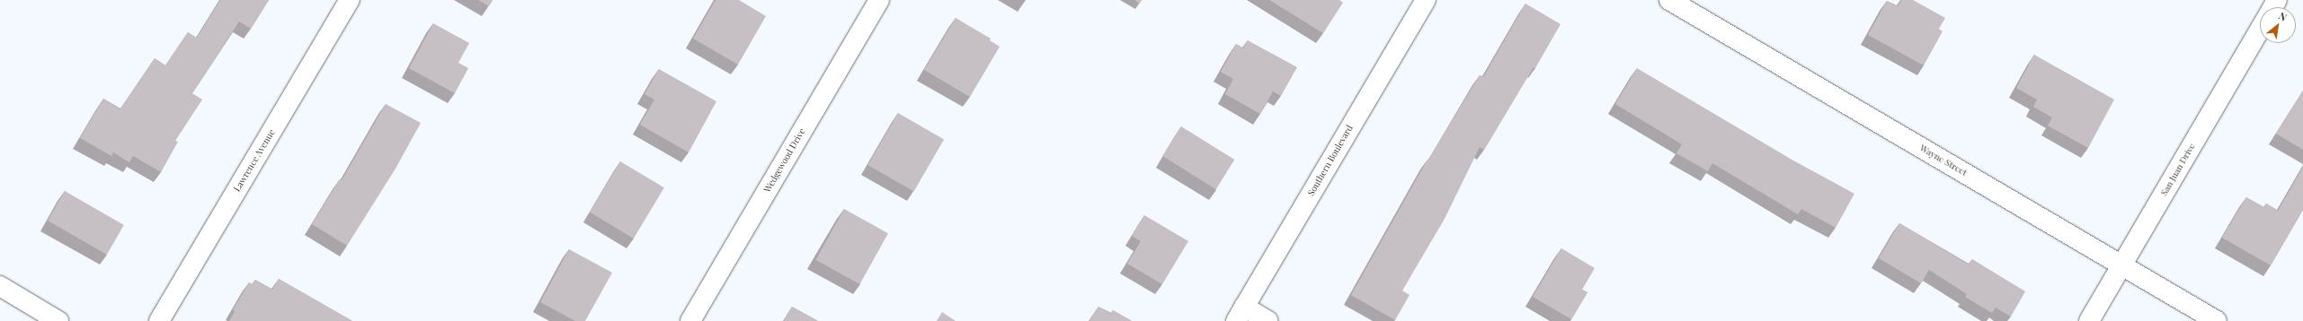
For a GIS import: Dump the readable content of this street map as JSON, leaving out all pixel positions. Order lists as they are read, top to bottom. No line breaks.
{"streets":{"street":["Lawrence Avenue","Wedgewood Drive","Southern Boulevard","Wayne Street","San Juan Drive"]},"crossings":[["Wayne Street","San Juan Drive"]],"north":"top right"}
